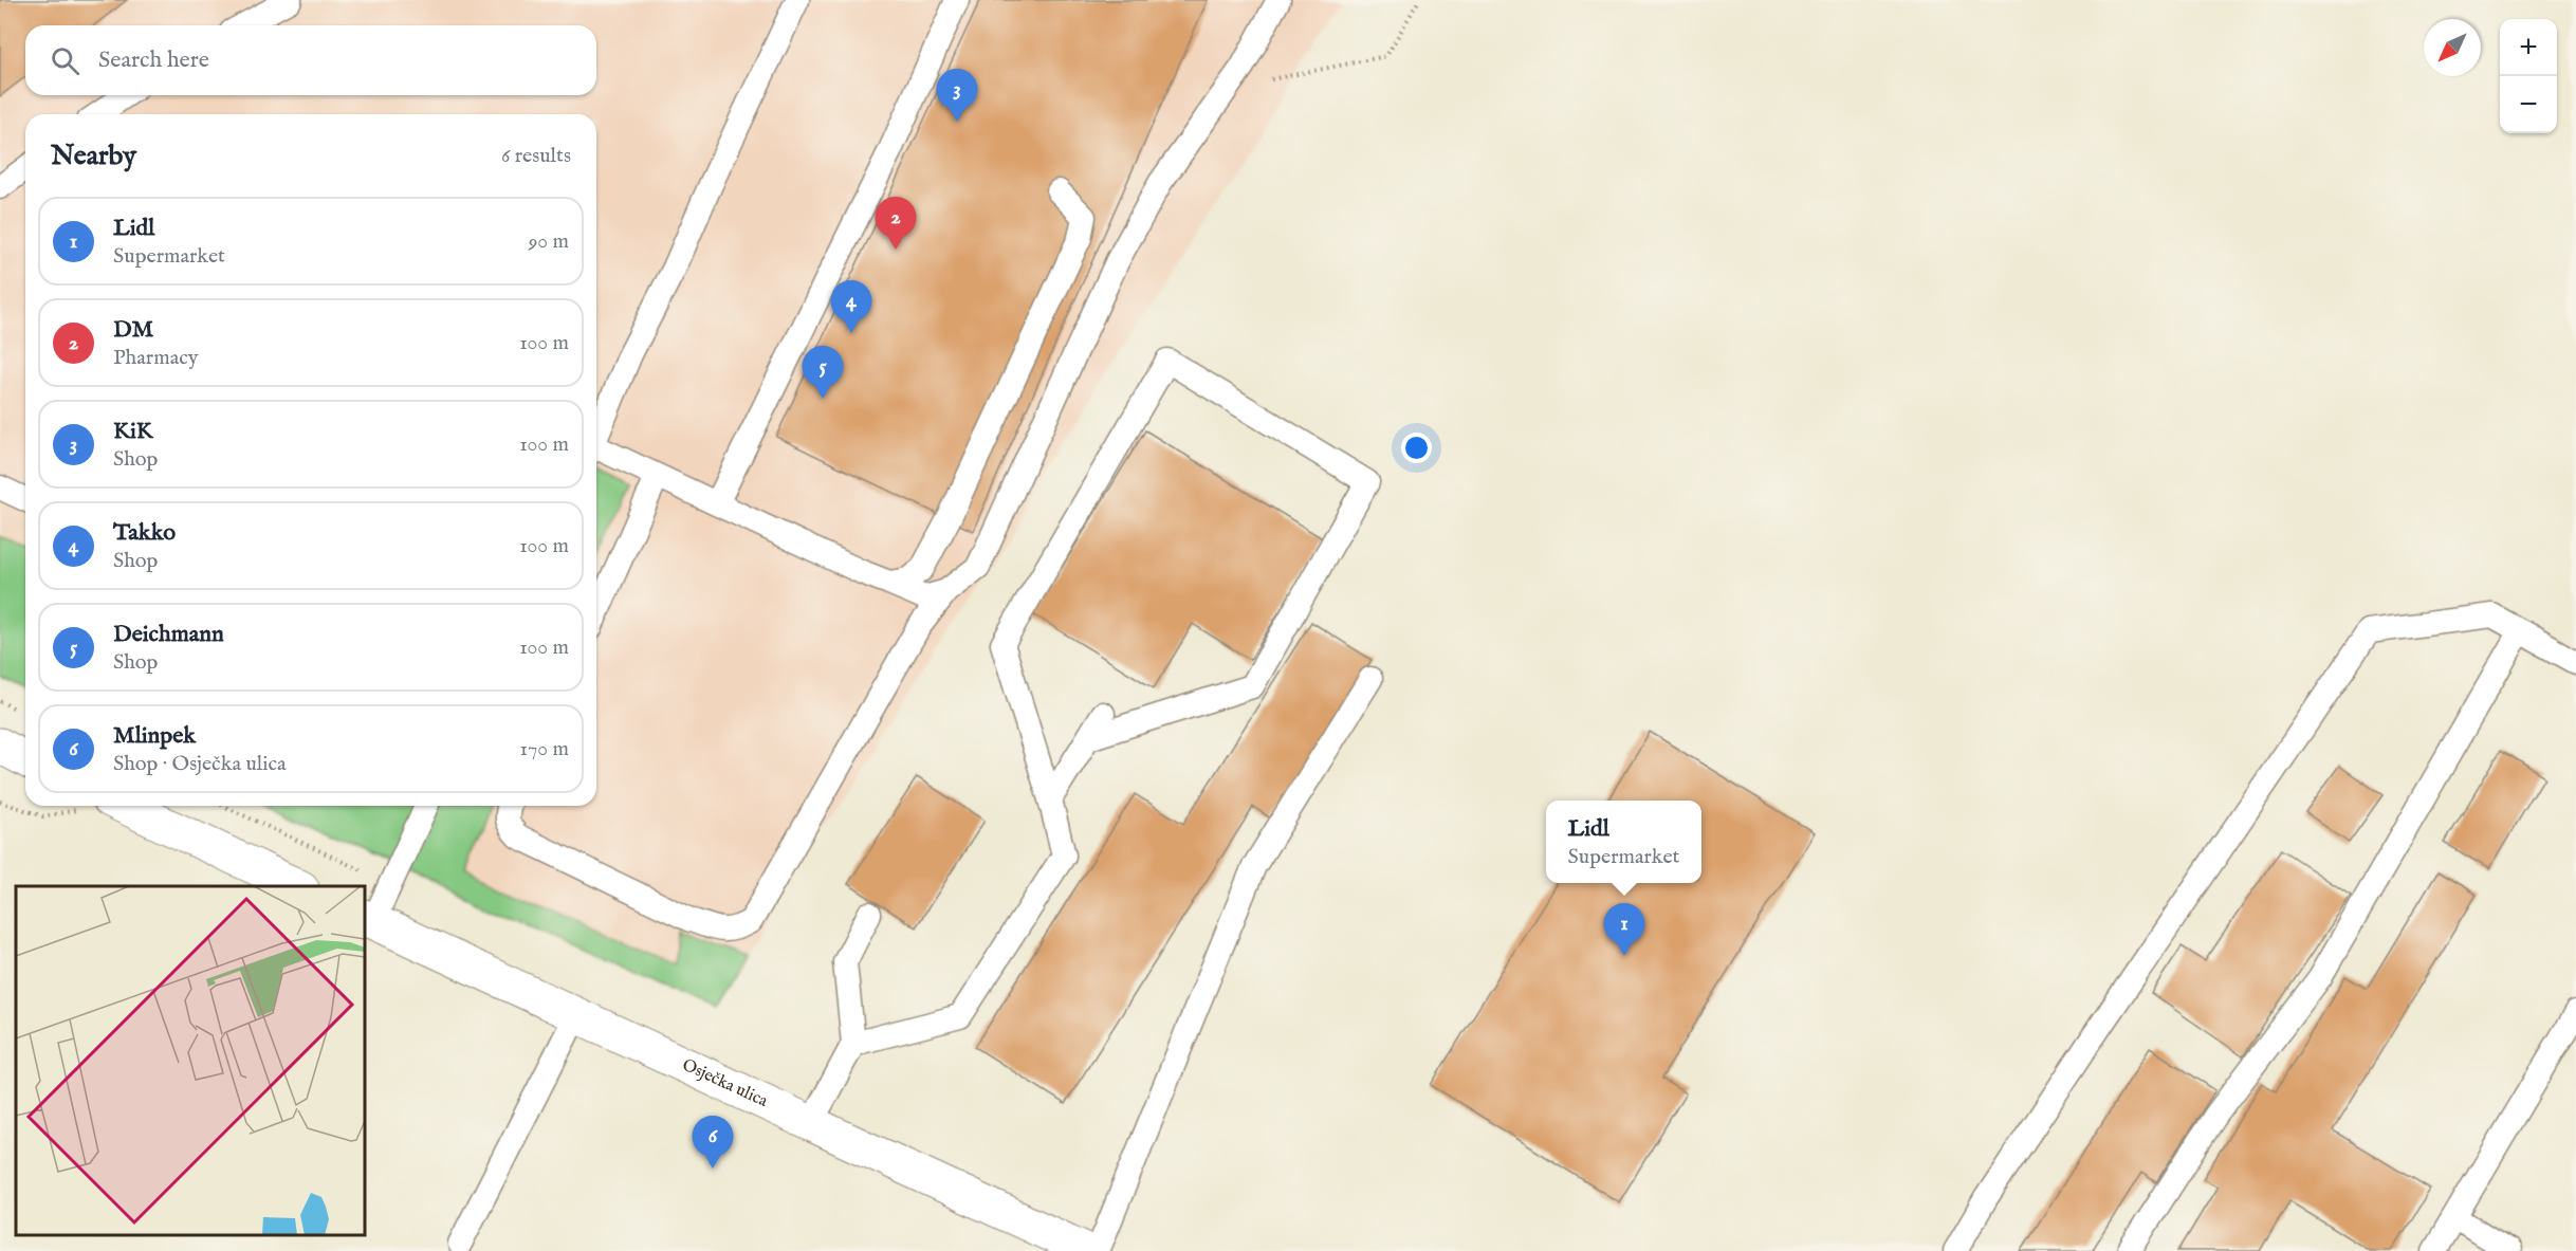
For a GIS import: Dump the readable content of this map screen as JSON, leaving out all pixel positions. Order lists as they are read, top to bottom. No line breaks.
{"streets":{"main road":["Osječka ulica"]},"north":"bottom left","page":{"map_buttons":["+","−"],"search":"Search here","pins":["3","2","4","5","1","6"],"heading":["Nearby","6 results"],"list":[{"mark":"1","name":"Lidl","note":"Supermarket","value":"90 m"},{"mark":"2","name":"DM","note":"Pharmacy","value":"100 m"},{"mark":"3","name":"KiK","note":"Shop","value":"100 m"},{"mark":"4","name":"Takko","note":"Shop","value":"100 m"},{"mark":"5","name":"Deichmann","note":"Shop","value":"100 m"},{"mark":"6","name":"Mlinpek","note":"Shop · Osječka ulica","value":"170 m"}],"popup":["Lidl","Supermarket"]}}
